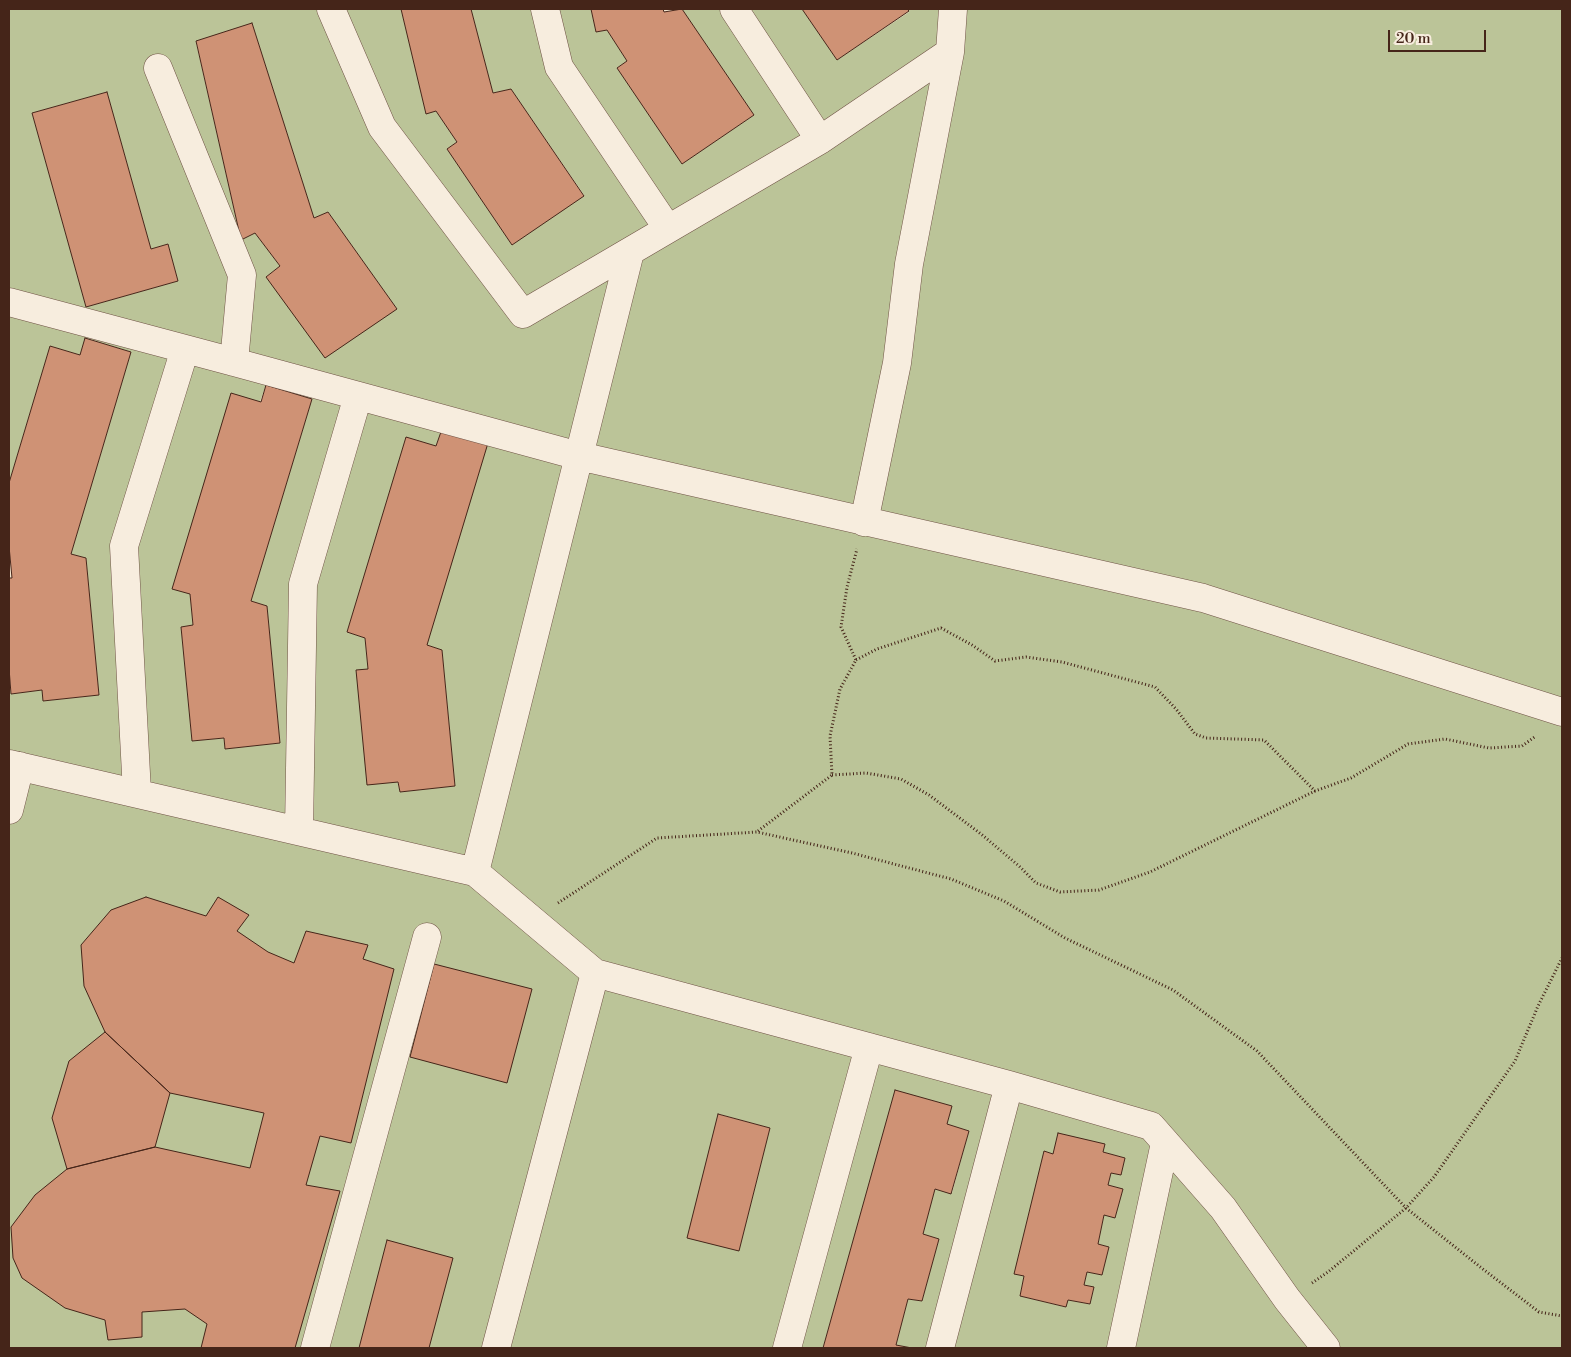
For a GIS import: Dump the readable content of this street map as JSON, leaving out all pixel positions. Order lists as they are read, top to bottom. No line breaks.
{"scale_bar":"20 m"}
